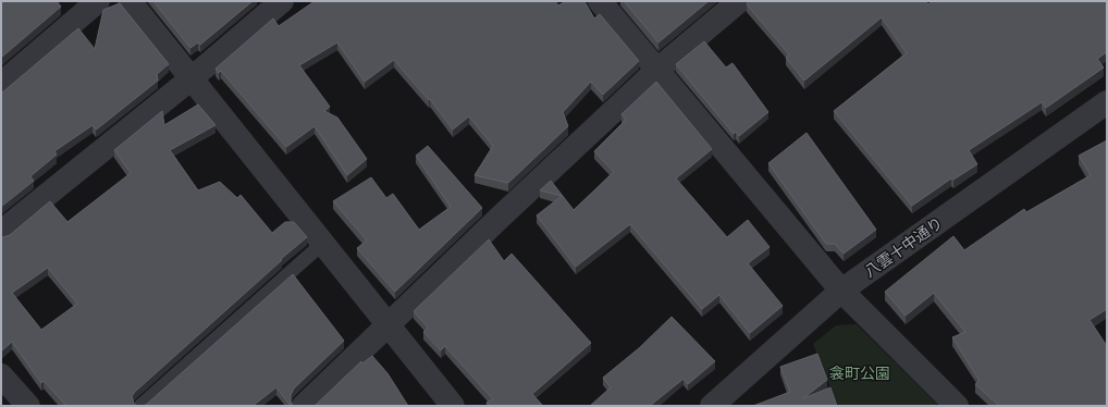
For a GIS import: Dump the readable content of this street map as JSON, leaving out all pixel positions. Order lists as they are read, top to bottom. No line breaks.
{"streets":{"street":["八雲十中通り"]},"parks":["衾町公園"]}
